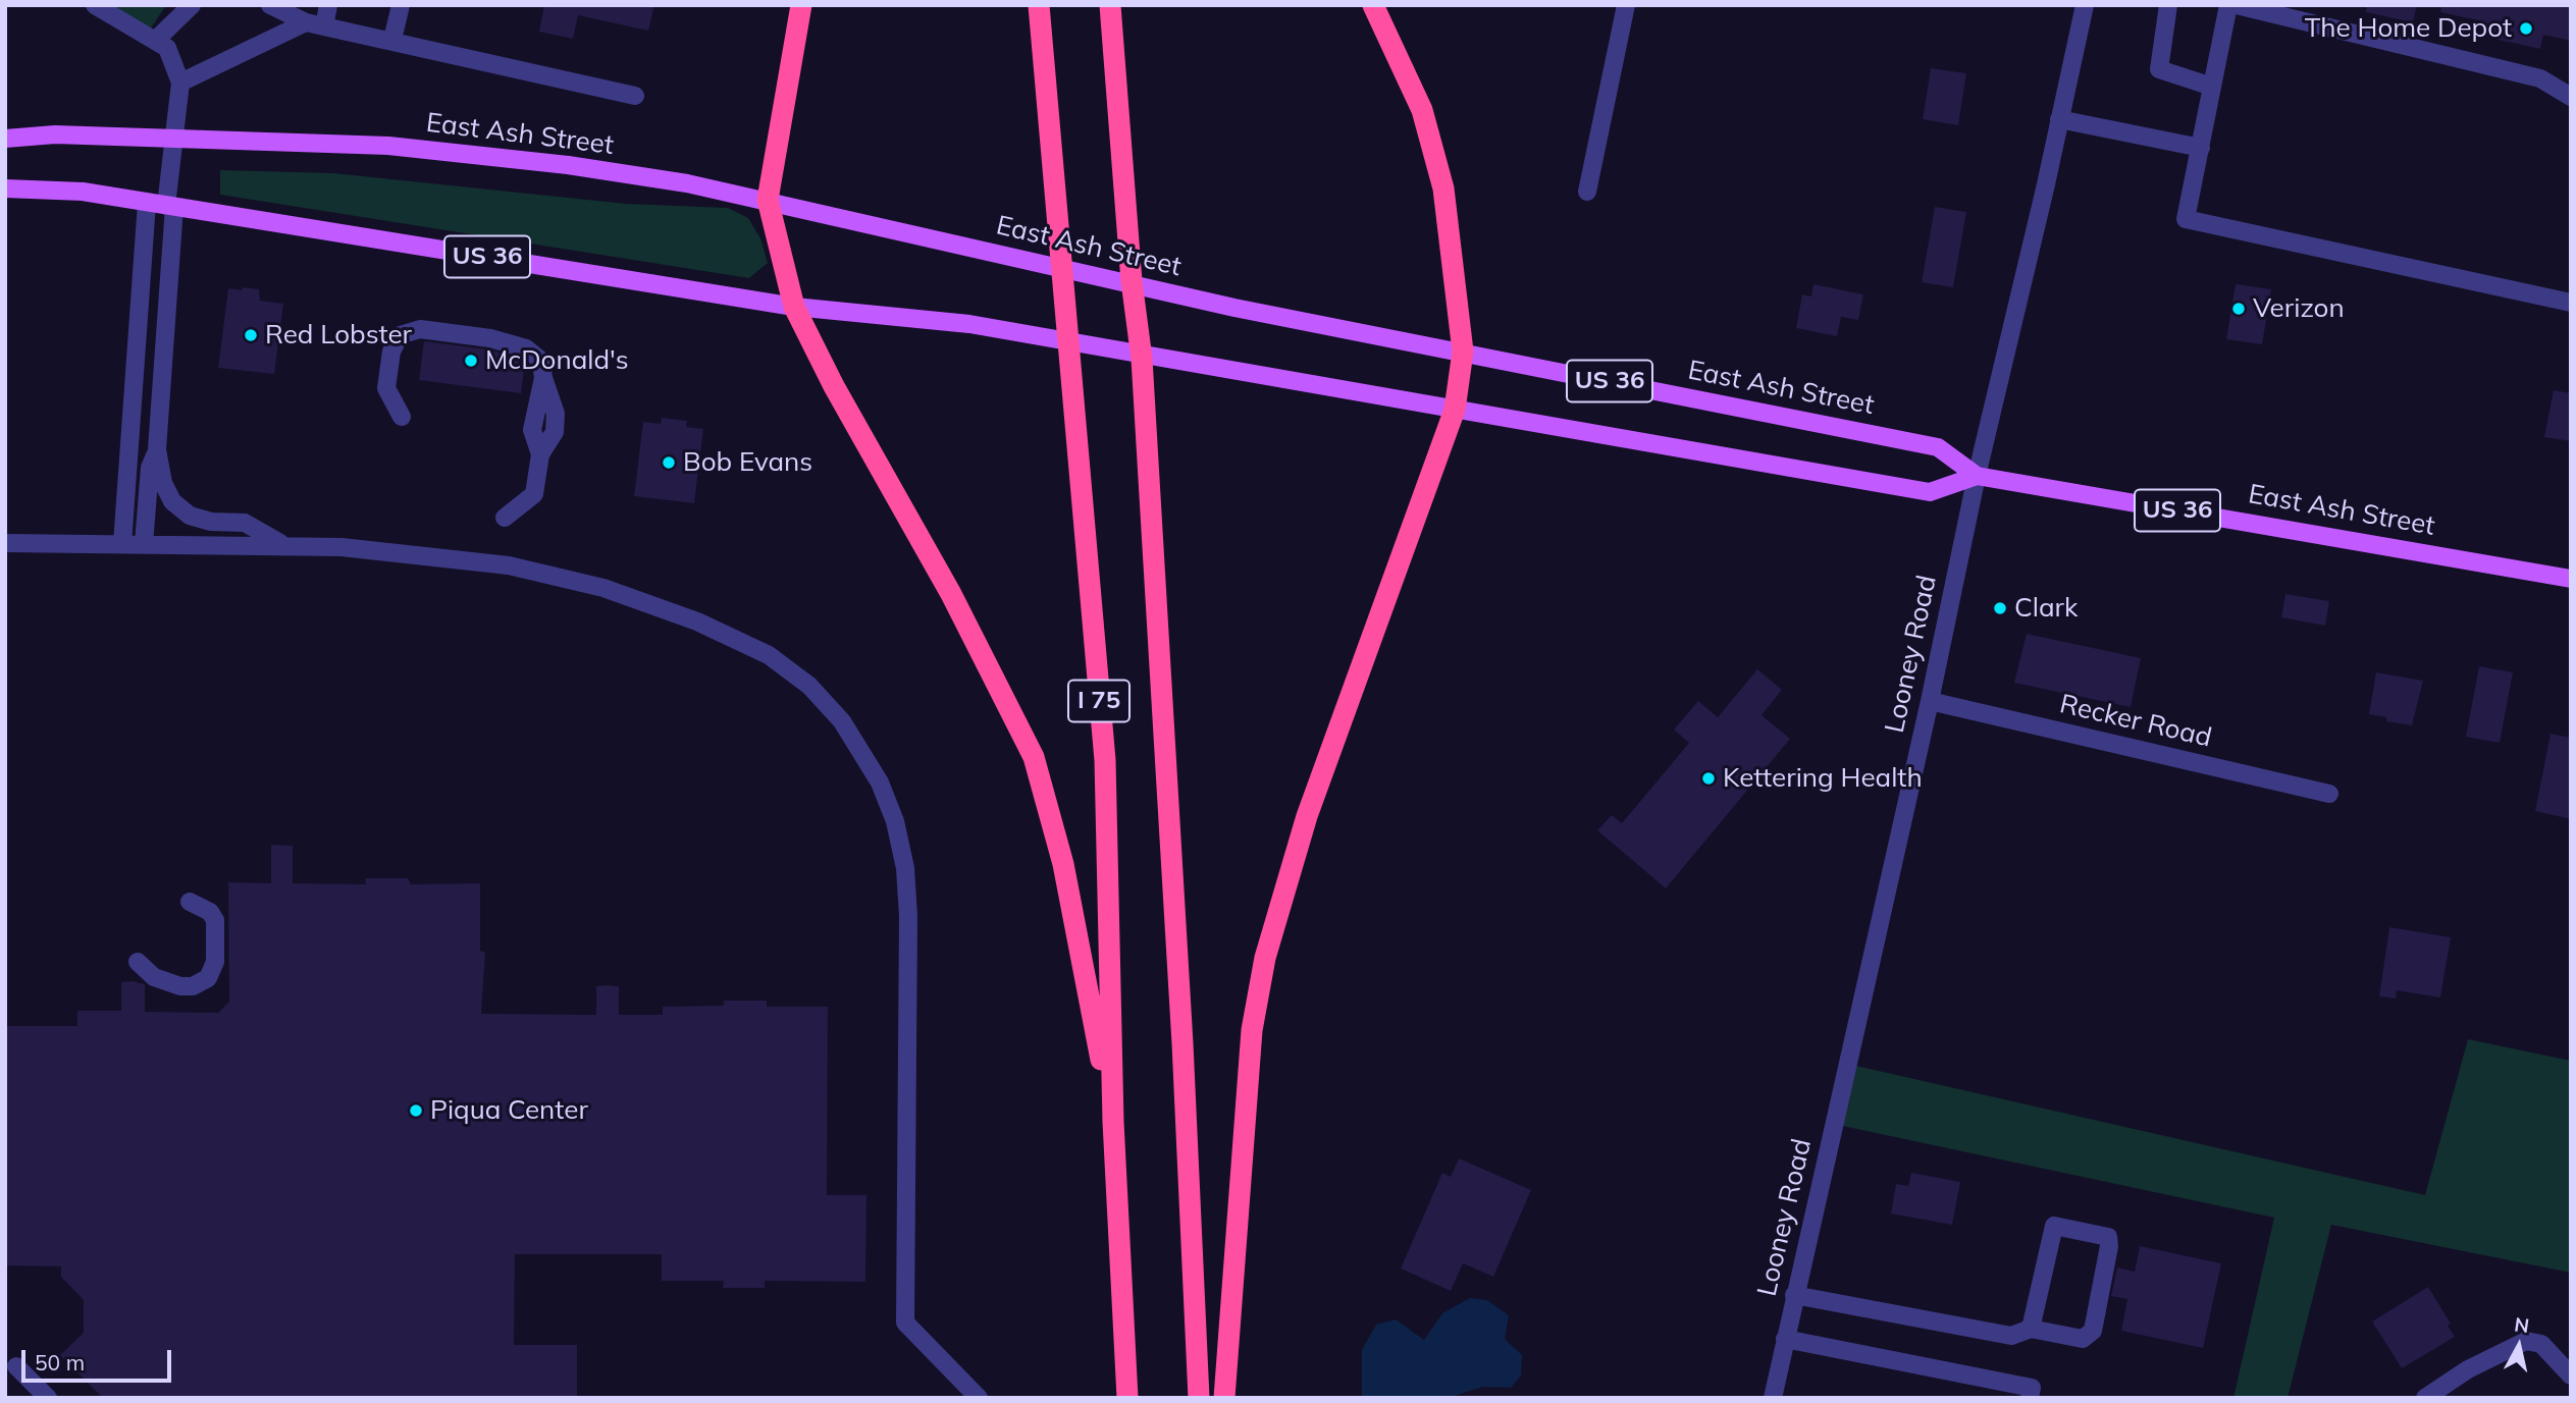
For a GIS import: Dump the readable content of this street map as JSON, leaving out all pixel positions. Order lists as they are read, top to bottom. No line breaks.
{"streets":{"highway":["I 75"],"main road":["East Ash Street","US 36"],"street":["Looney Road","Recker Road"]},"crossings":[["East Ash Street","Looney Road"],["Looney Road","Recker Road"]],"places":["The Home Depot","Verizon","Red Lobster","McDonald's","Bob Evans","Clark","Kettering Health","Piqua Center"],"scale_bar":"50 m","north":"top"}
